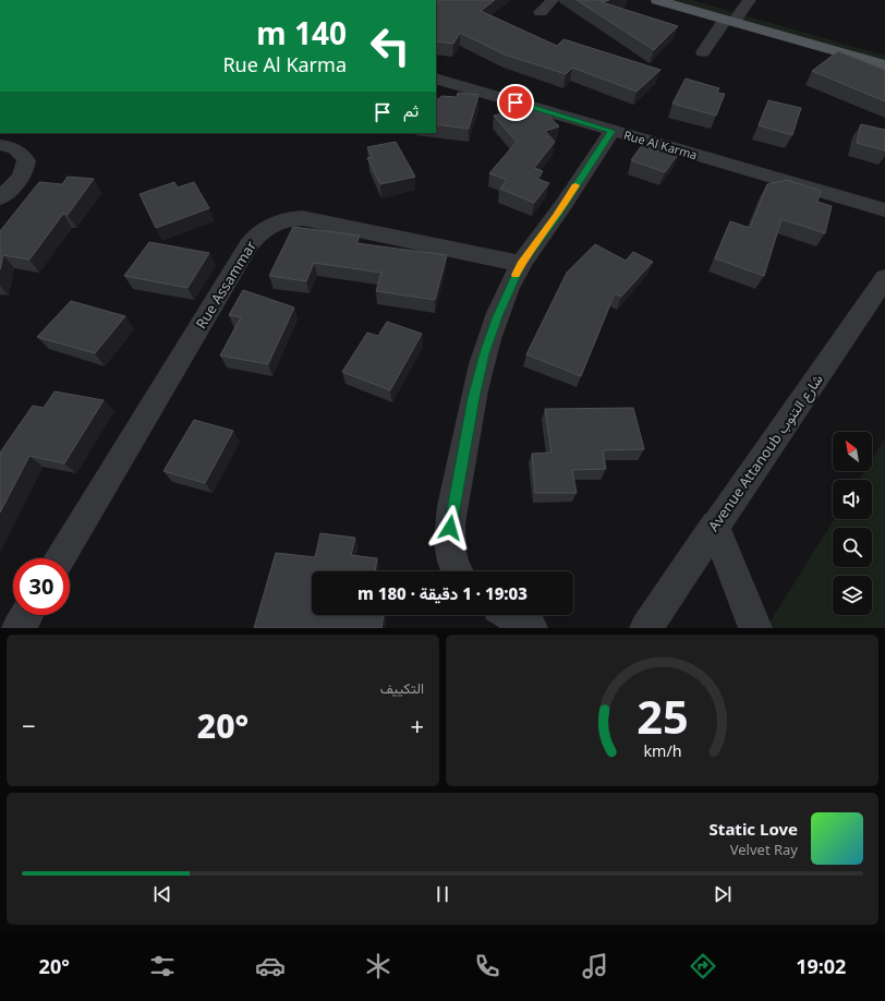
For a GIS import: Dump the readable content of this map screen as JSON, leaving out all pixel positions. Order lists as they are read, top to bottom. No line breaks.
{"streets":{"street":["Rue Al Karma","Rue Assammar","Avenue Attanoub شارع التنوب"]},"north":"top left","page":{"turn":["140 m","Rue Al Karma"],"then":"ثم","limit":"30","trip":"19:03 · 1 دقيقة · 180 m","tile":"التكييف","heat":["−","20°","+"],"song":["Static Love","Velvet Ray"],"tabs":["19:02","20°"],"gauge":["25","km/h"]}}
